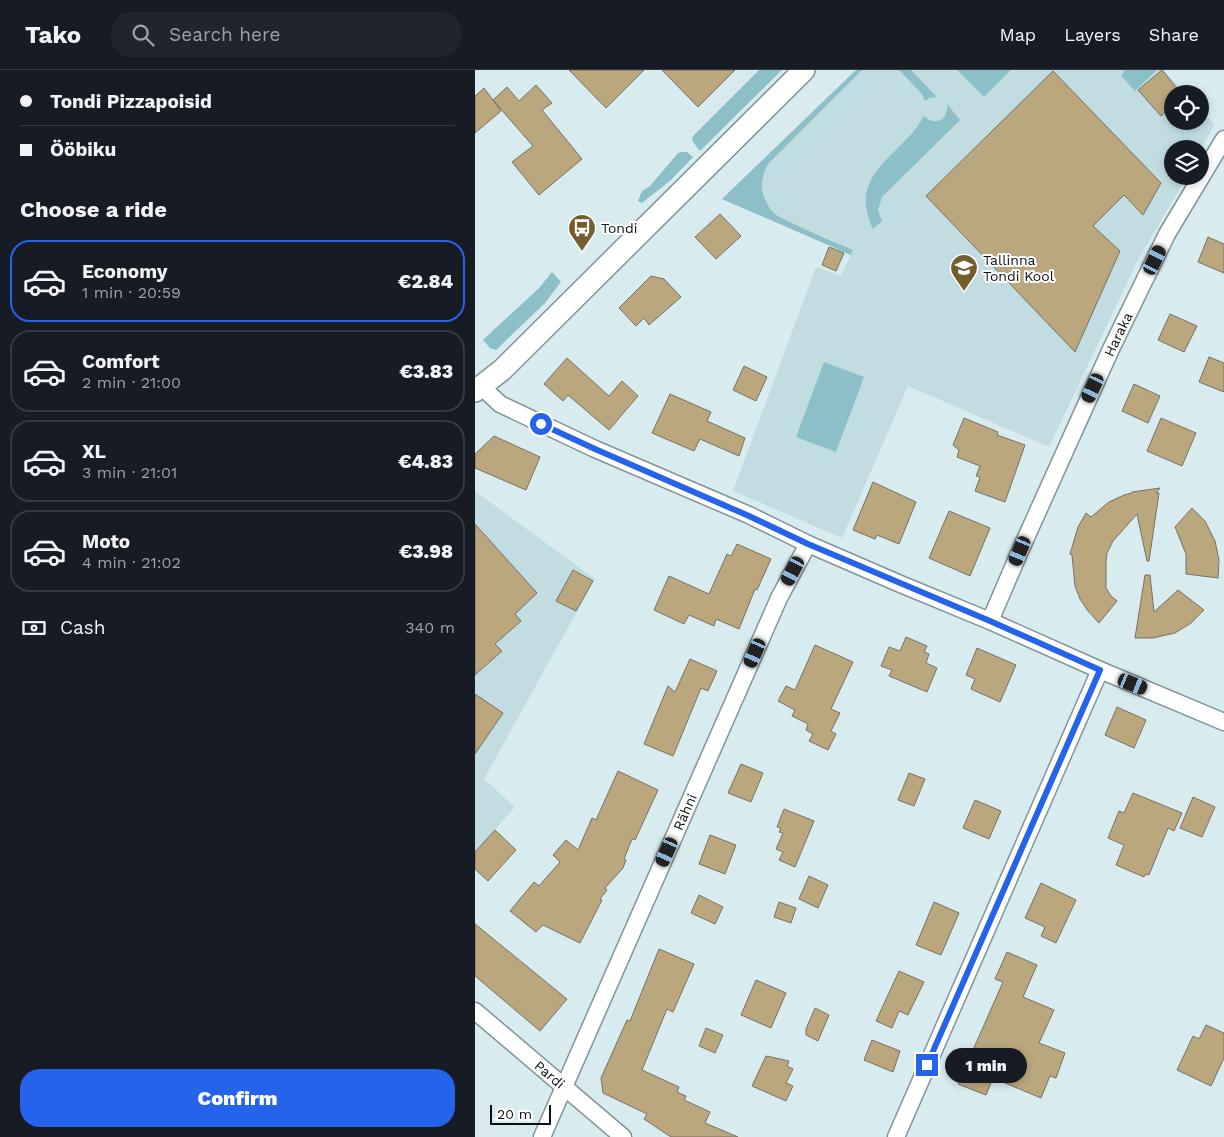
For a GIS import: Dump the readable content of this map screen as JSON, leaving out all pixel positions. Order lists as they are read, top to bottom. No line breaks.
{"streets":{"street":["Haraka","Rähni","Pardi"]},"crossings":[["Rähni","Pardi"]],"places":{"bus stop":["Tondi"],"school or university":["Tallinna Tondi Kool"]},"scale_bar":"20 m","page":{"header":"Tako","search":"Search here","nav":["Map","Layers","Share"],"banner":["Tondi Pizzapoisid","Ööbiku"],"heading":"Choose a ride","list":[{"name":"Economy","note":"1 min · 20:59","value":"€2.84"},{"name":"Comfort","note":"2 min · 21:00","value":"€3.83"},{"name":"XL","note":"3 min · 21:01","value":"€4.83"},{"name":"Moto","note":"4 min · 21:02","value":"€3.98"}],"pay":["Cash","340 m"],"bubble":"1 min","buttons":"Confirm","scale":"20 m"}}
